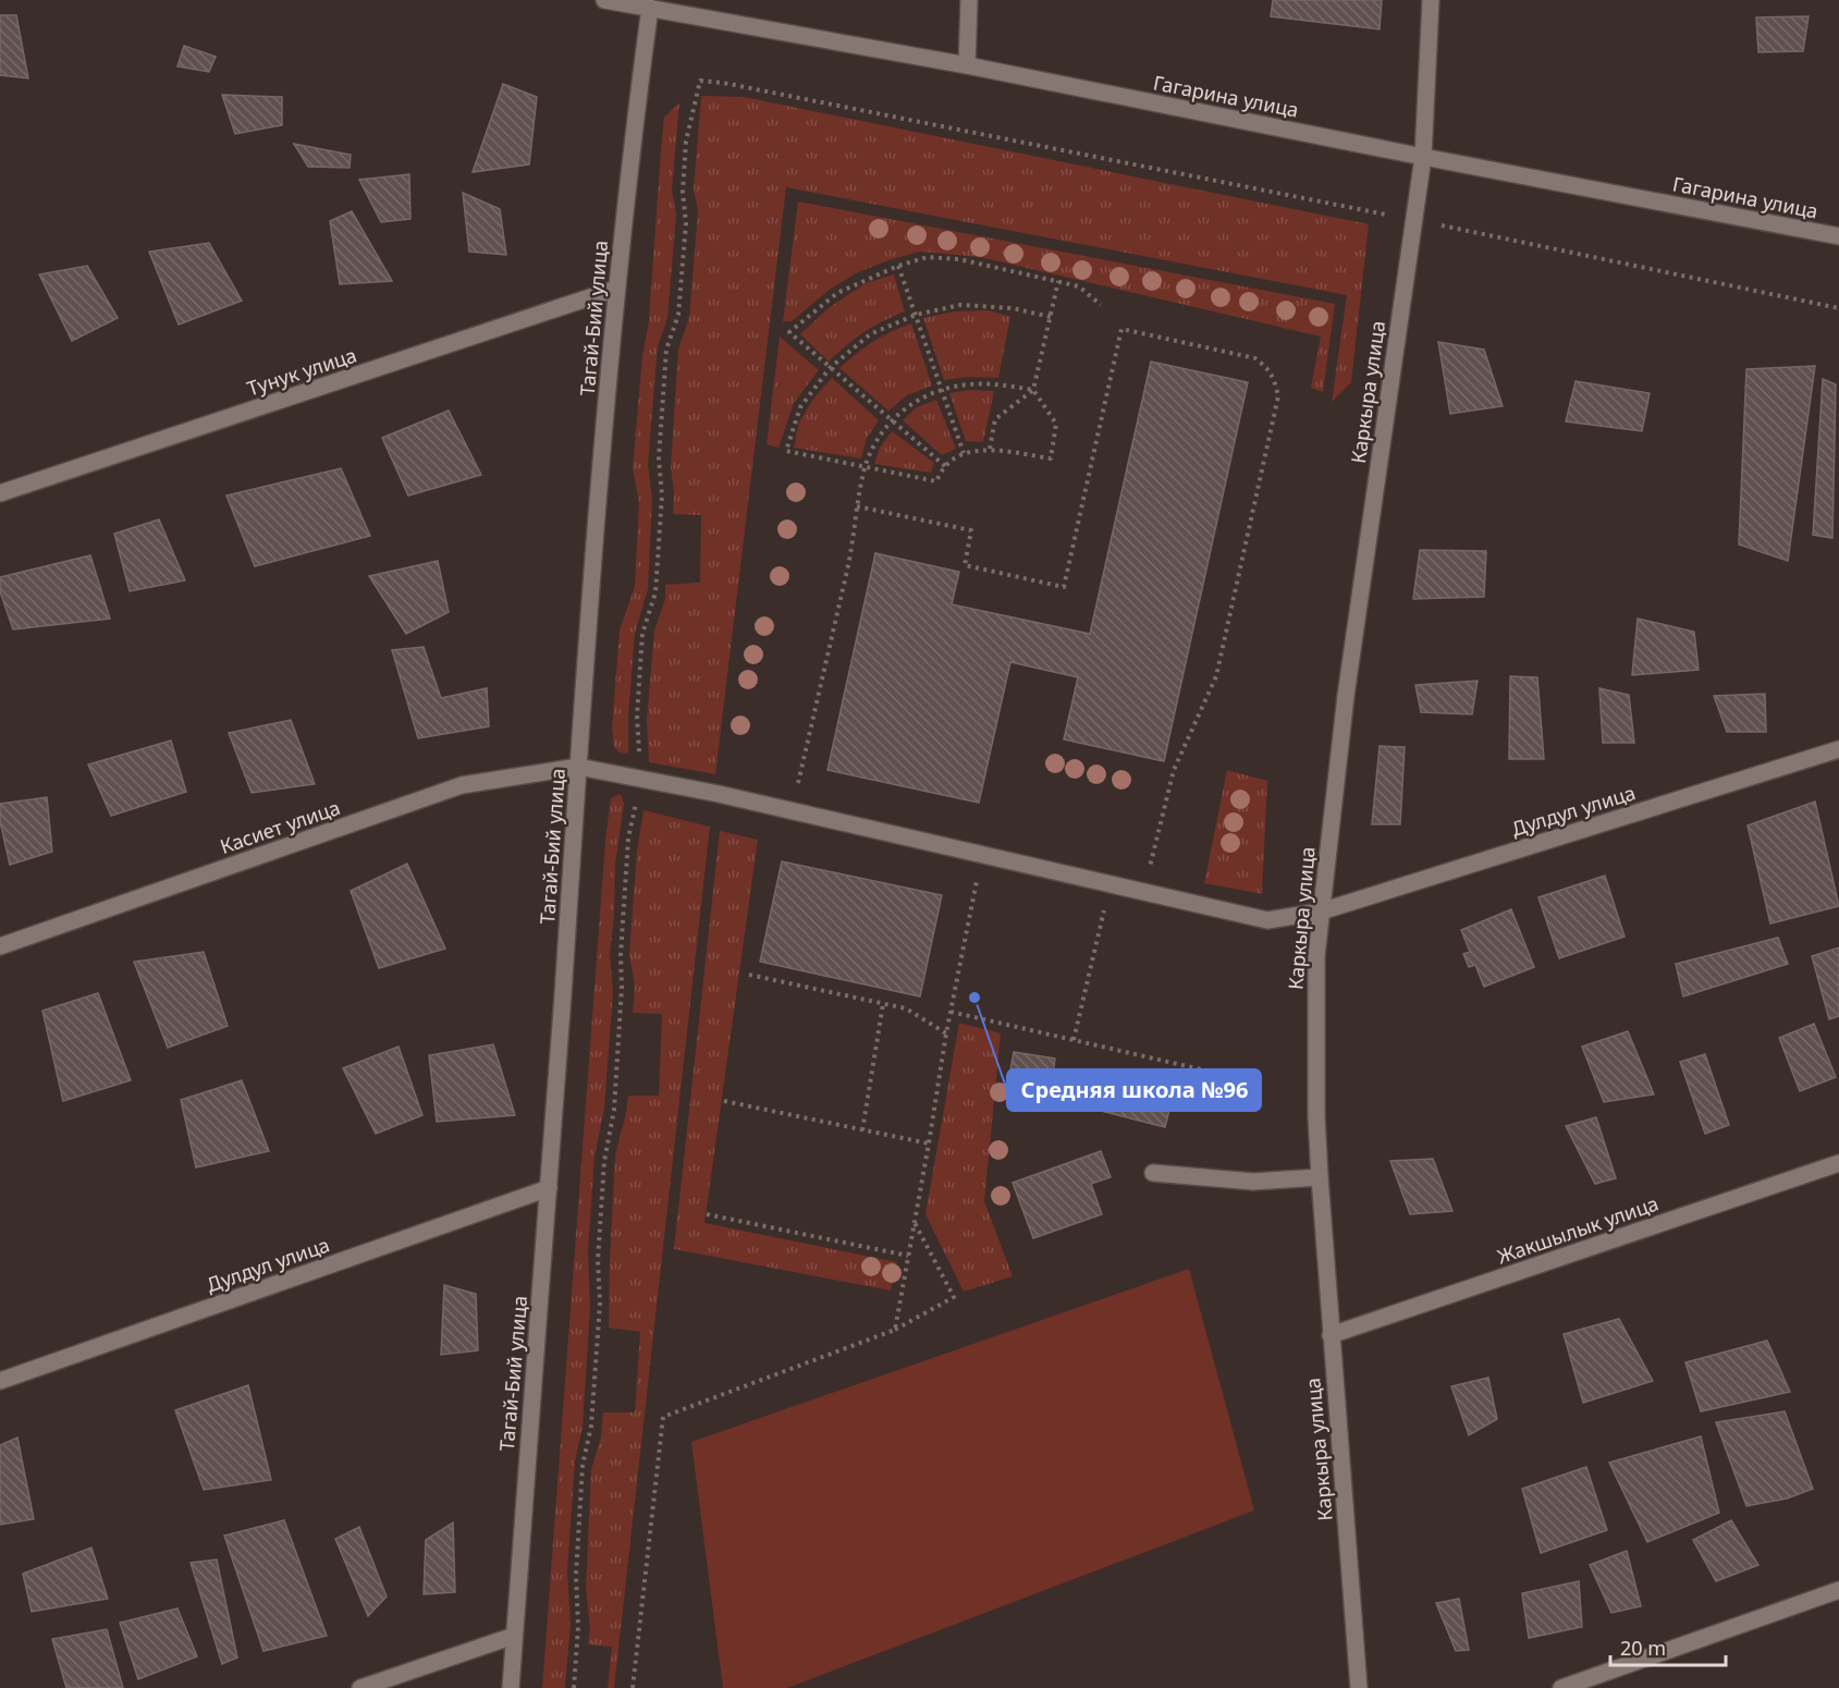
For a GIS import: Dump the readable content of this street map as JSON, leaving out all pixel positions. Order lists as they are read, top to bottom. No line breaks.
{"streets":{"street":["Гагарина улица","Тагай-Бий улица","Тунук улица","Каркыра улица","Дулдул улица","Касиет улица","Жакшылык улица"]},"crossings":[["Гагарина улица","Тагай-Бий улица"],["Гагарина улица","Каркыра улица"],["Тагай-Бий улица","Тунук улица"],["Тагай-Бий улица","Дулдул улица"],["Тагай-Бий улица","Касиет улица"],["Каркыра улица","Дулдул улица"],["Каркыра улица","Жакшылык улица"],["Дулдул улица","Касиет улица"]],"places":["Средняя школа №96"],"scale_bar":"20 m"}
